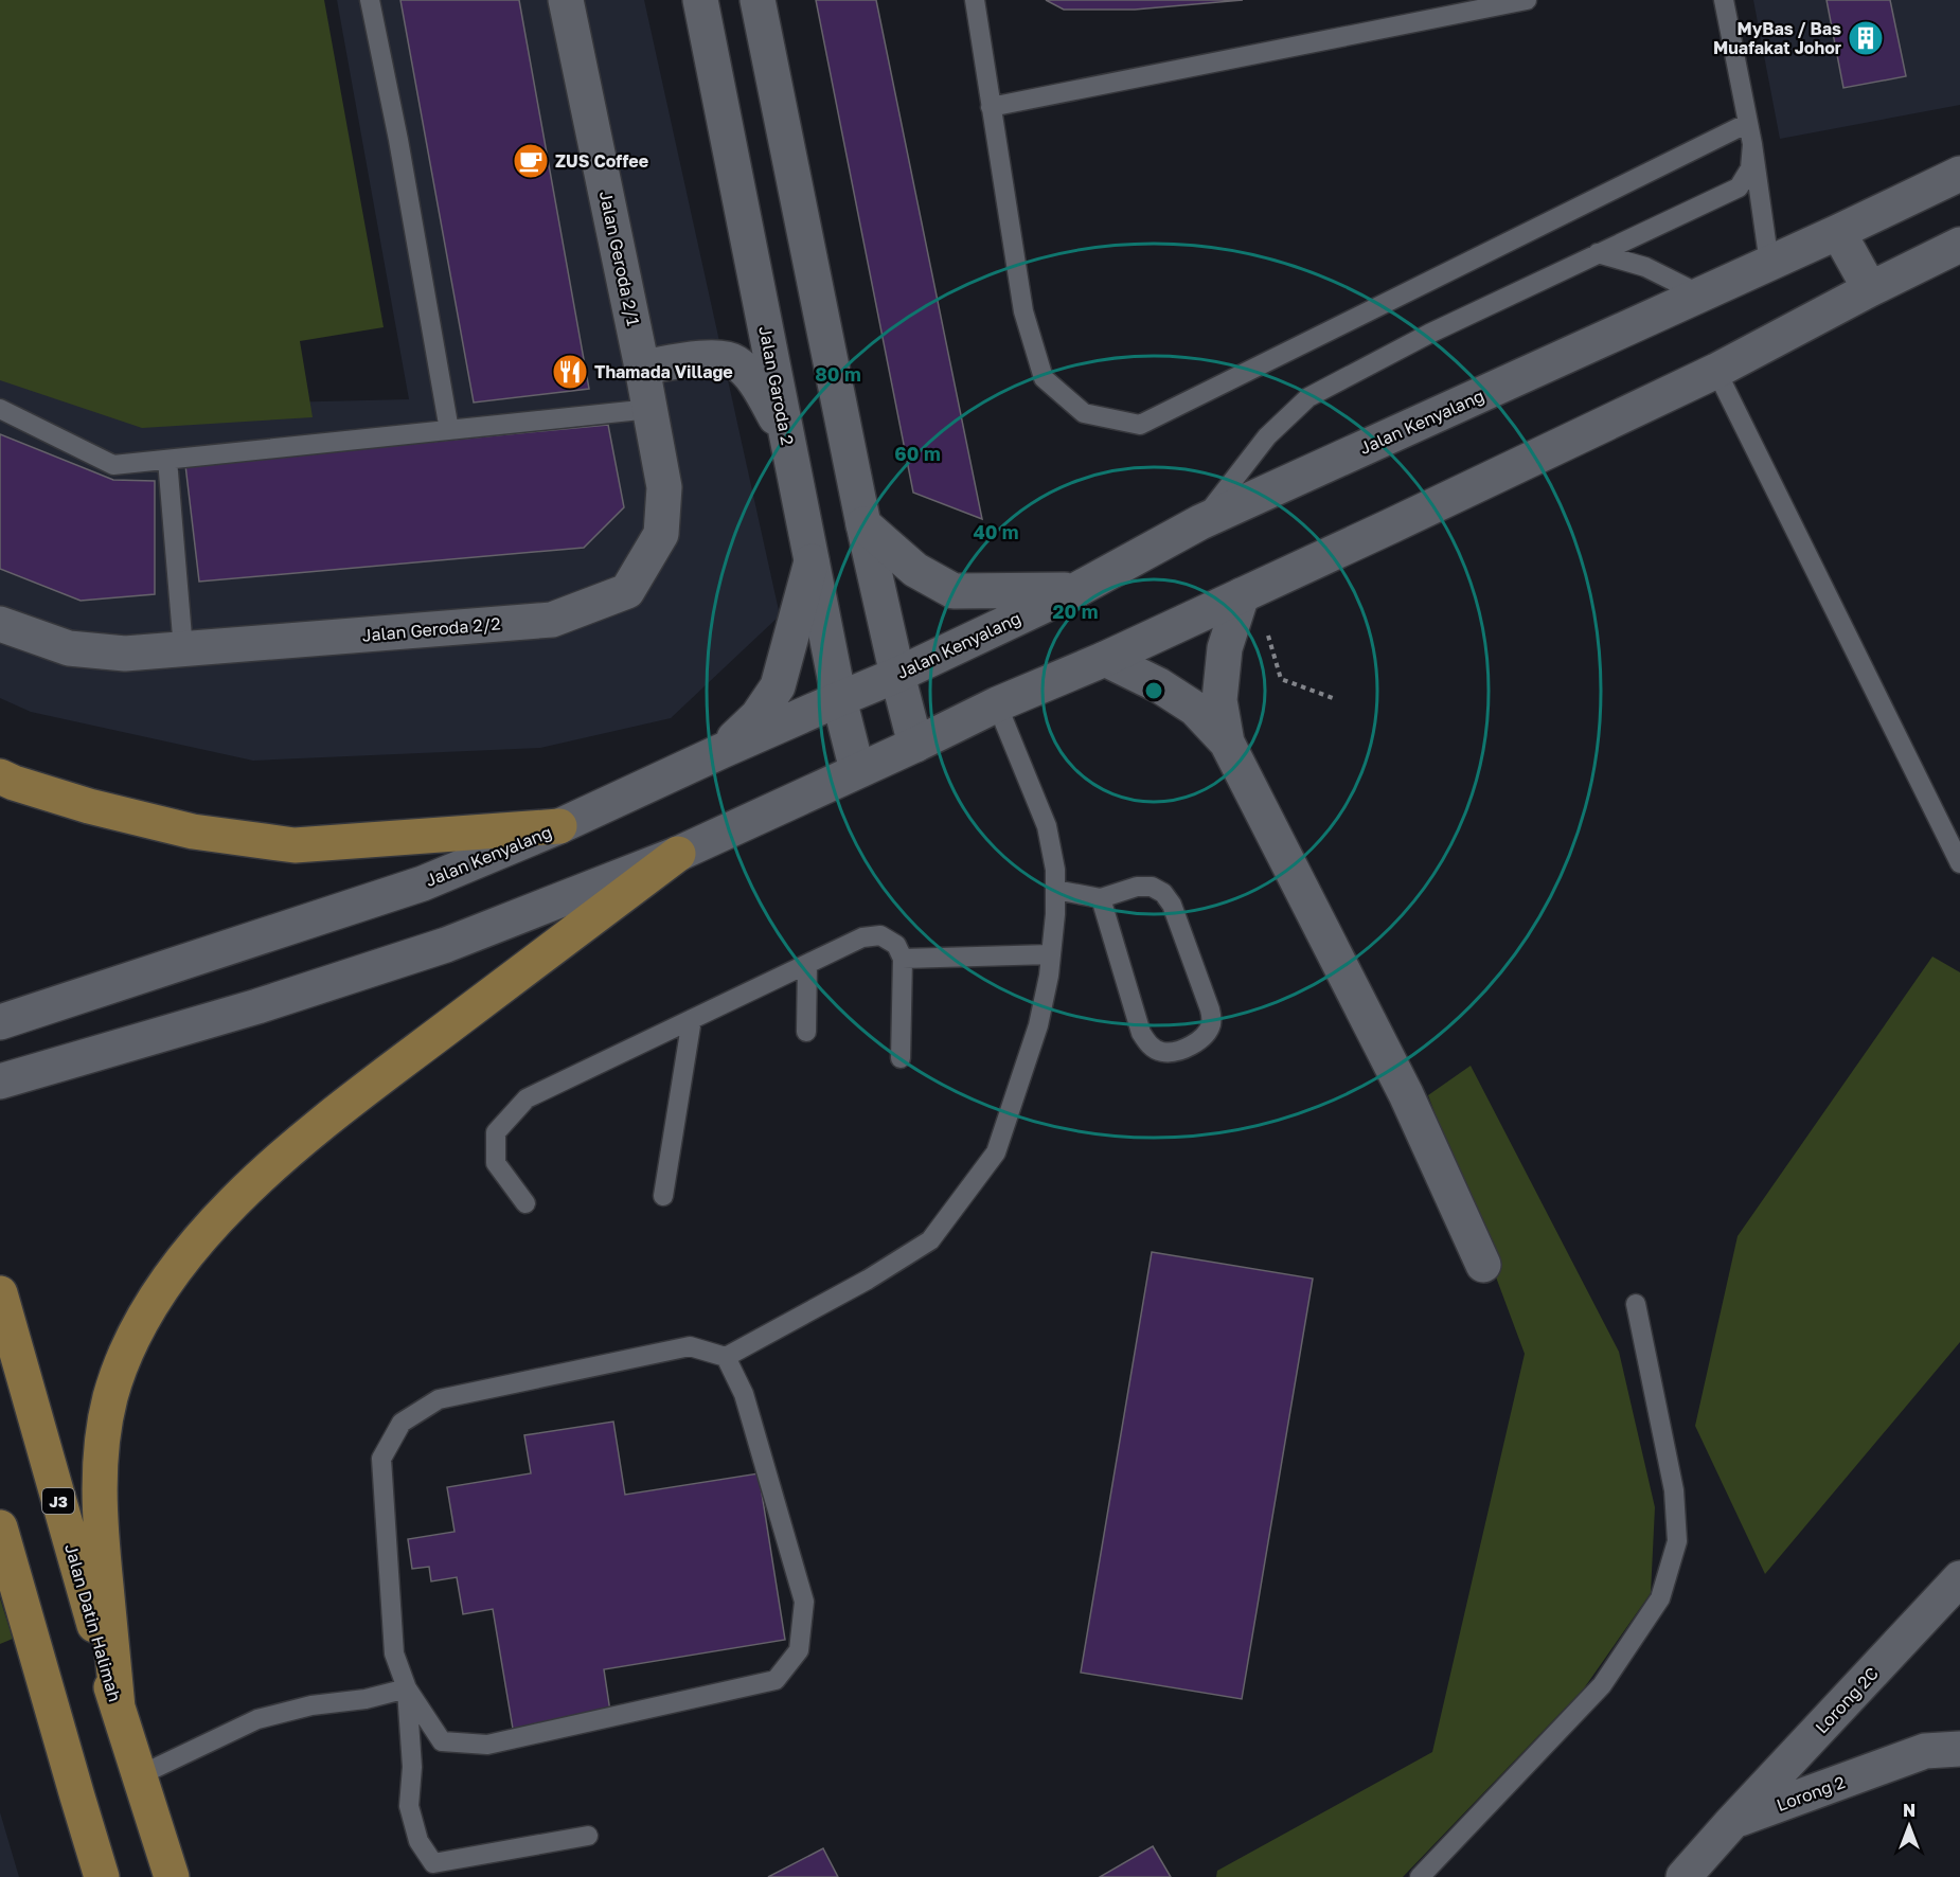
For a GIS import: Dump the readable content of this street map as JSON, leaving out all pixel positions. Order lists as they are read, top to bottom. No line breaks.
{"streets":{"main road":["J3","Jalan Datin Halimah"],"street":["Jalan Geroda 2/1","Jalan Garoda 2","Jalan Kenyalang","Jalan Geroda 2/2","Lorong 2C","Lorong 2"]},"crossings":[["Jalan Geroda 2/1","Jalan Geroda 2/2"],["Jalan Garoda 2","Jalan Kenyalang"],["Lorong 2C","Lorong 2"]],"places":{"building":["MyBas / Bas Muafakat Johor"],"cafe":["ZUS Coffee"],"restaurant":["Thamada Village"]},"north":"top","rings":["80 m","60 m","40 m","20 m"]}
